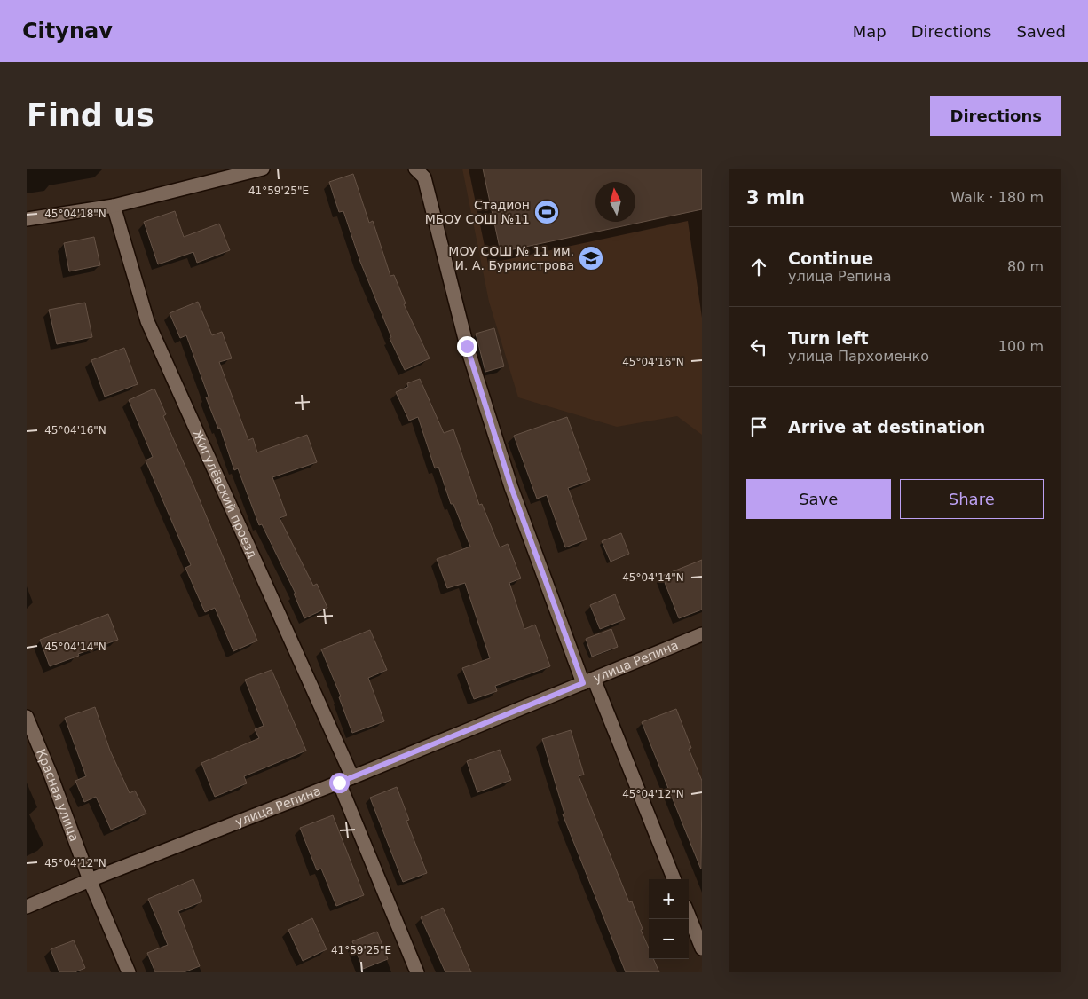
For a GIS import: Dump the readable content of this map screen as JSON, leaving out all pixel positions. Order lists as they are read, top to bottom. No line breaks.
{"streets":{"street":["Жигулёвский проезд","улица Репина","Красная улица"]},"crossings":[["Жигулёвский проезд","улица Репина"],["улица Репина","Красная улица"]],"places":{"sports":["Стадион МБОУ СОШ №11"],"school or university":["МОУ СОШ № 11 им. И. А. Бурмистрова"]},"north":"top","page":{"header":"Citynav","nav":["Map","Directions","Saved"],"buttons":["Directions",["Save","Share"]],"title":"Find us","heading":["3 min","Walk · 180 m"],"list":[["Continue","улица Репина","80 m"],["Turn left","улица Пархоменко","100 m"],"Arrive at destination"],"map_buttons":["+","−"]},"coordinates":["41°59'25\"E","45°04'18\"N","45°04'16\"N","45°04'14\"N","45°04'12\"N"]}
